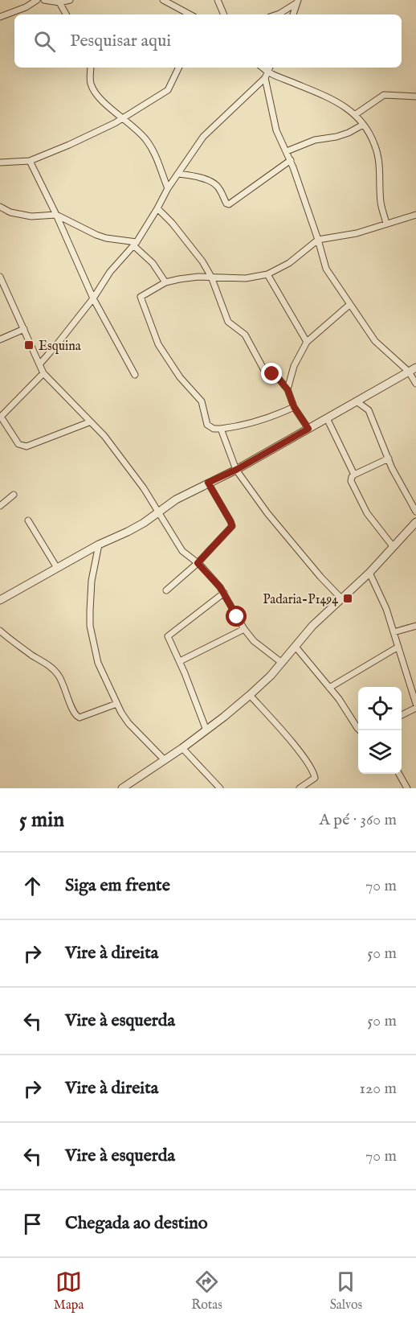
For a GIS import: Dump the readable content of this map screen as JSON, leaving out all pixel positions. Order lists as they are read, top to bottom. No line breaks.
{"places":{"transit":["Esquina","Padaria-P1494"]},"page":{"search":"Pesquisar aqui","heading":["5 min","A pé · 360 m"],"list":[["Siga em frente","70 m"],["Vire à direita","50 m"],["Vire à esquerda","50 m"],["Vire à direita","120 m"],["Vire à esquerda","70 m"],"Chegada ao destino"],"nav":["Mapa","Rotas","Salvos"]}}
